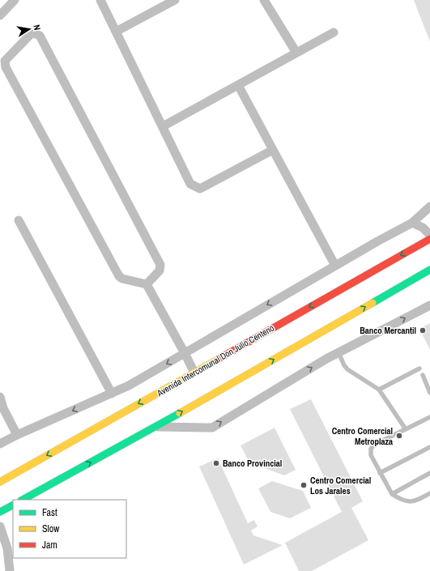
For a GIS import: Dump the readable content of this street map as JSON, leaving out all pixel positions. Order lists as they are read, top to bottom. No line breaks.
{"streets":{"main road":["Avenida Intercomunal Don Julio Centeno"]},"places":["Banco Mercantil","Centro Comercial Metroplaza","Banco Provincial","Centro Comercial Los Jarales"],"legend":["Fast","Slow","Jam"],"north":"right"}
